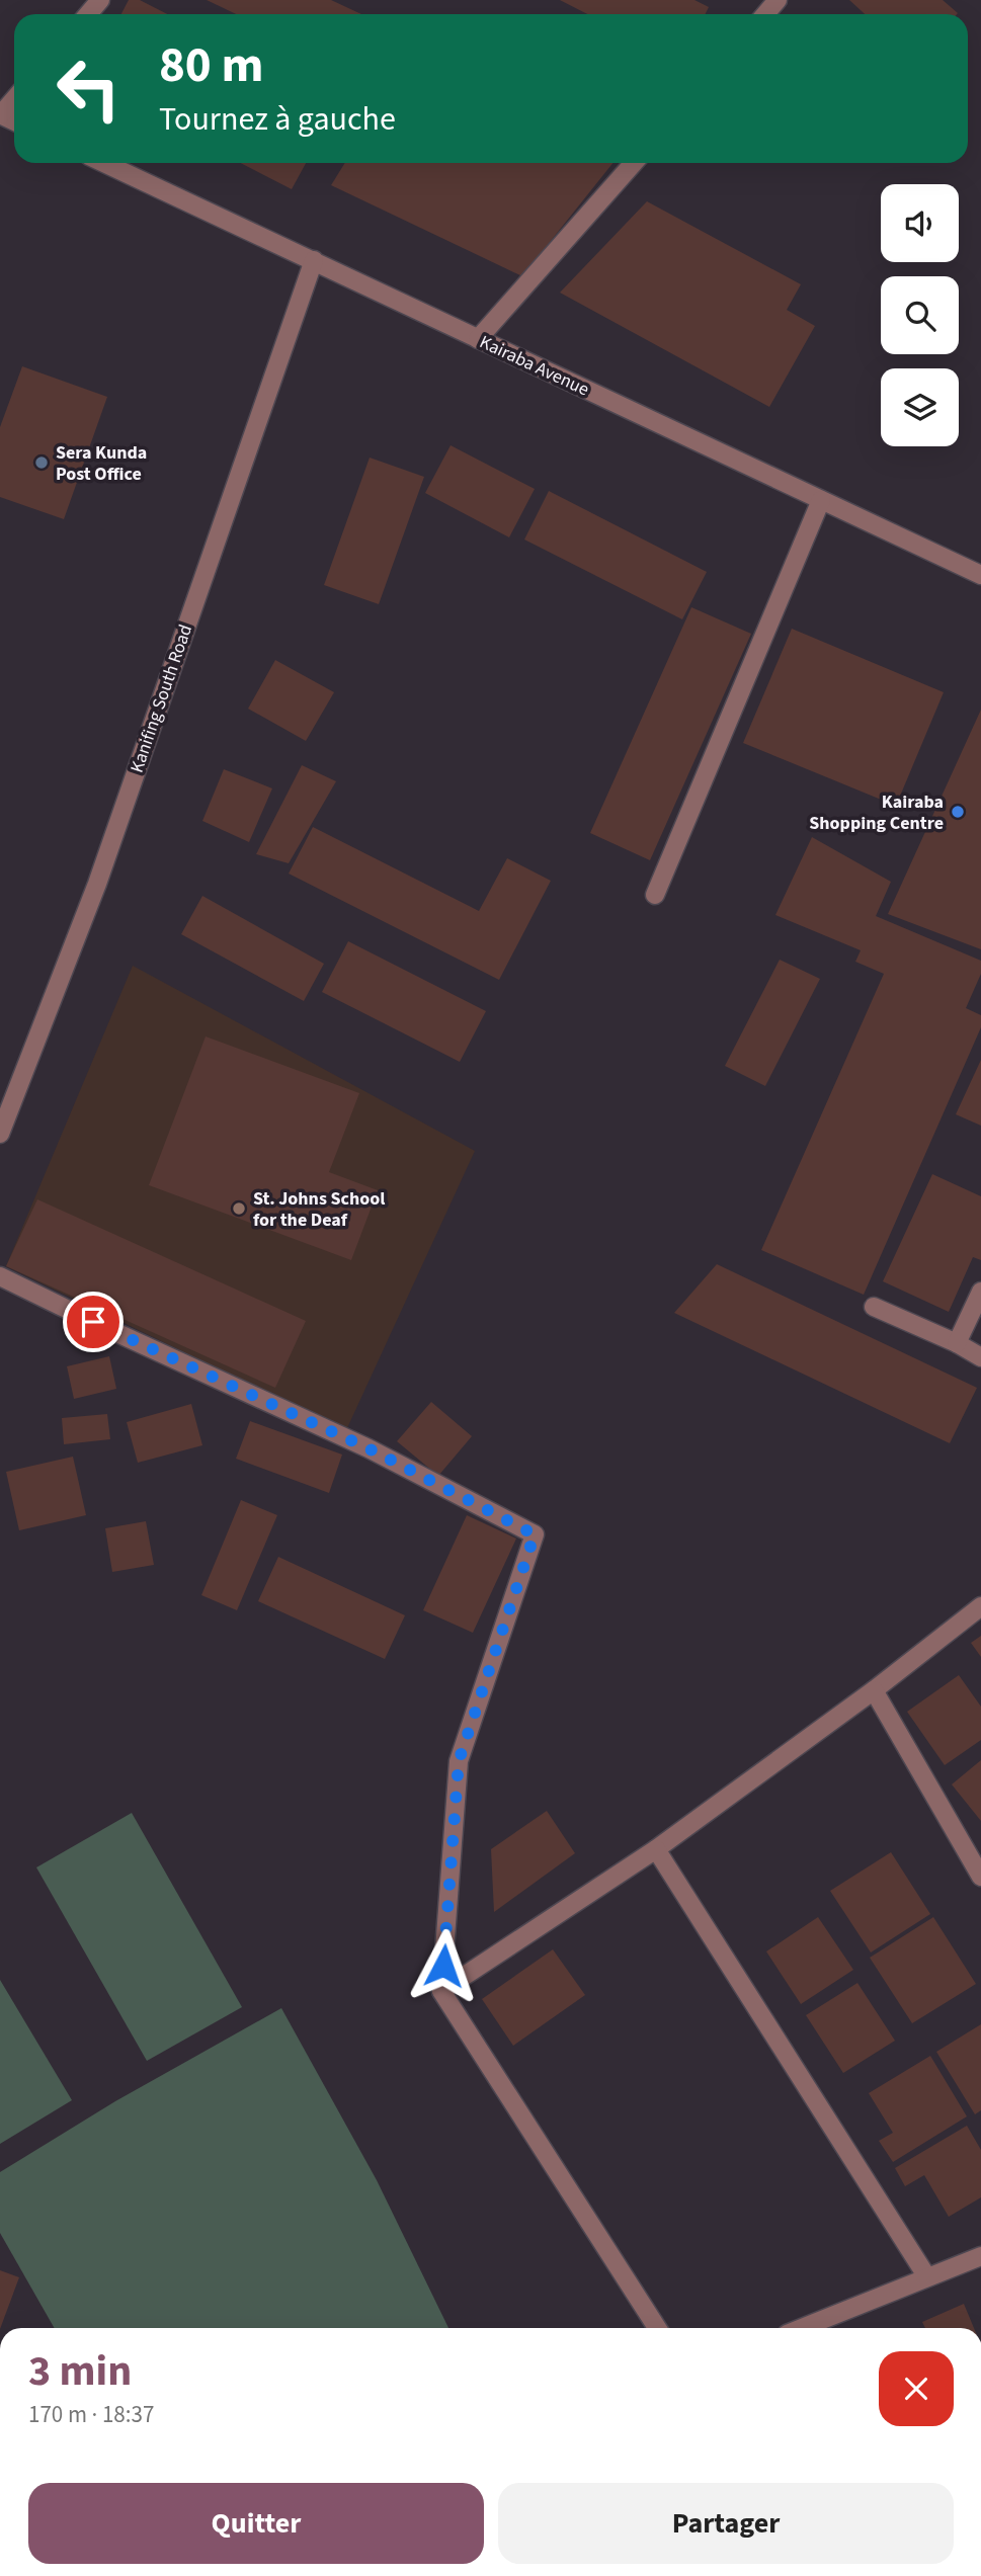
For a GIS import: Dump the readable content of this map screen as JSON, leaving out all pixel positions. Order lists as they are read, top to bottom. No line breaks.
{"streets":{"street":["Kairaba Avenue","Kanifing South Road"]},"crossings":[["Kairaba Avenue","Kanifing South Road"]],"places":["Sera Kunda Post Office","Kairaba Shopping Centre","St. Johns School for the Deaf"],"page":{"turn":["80 m","Tournez à gauche"],"heading":["3 min","170 m · 18:37"],"buttons":["Quitter","Partager"]}}
